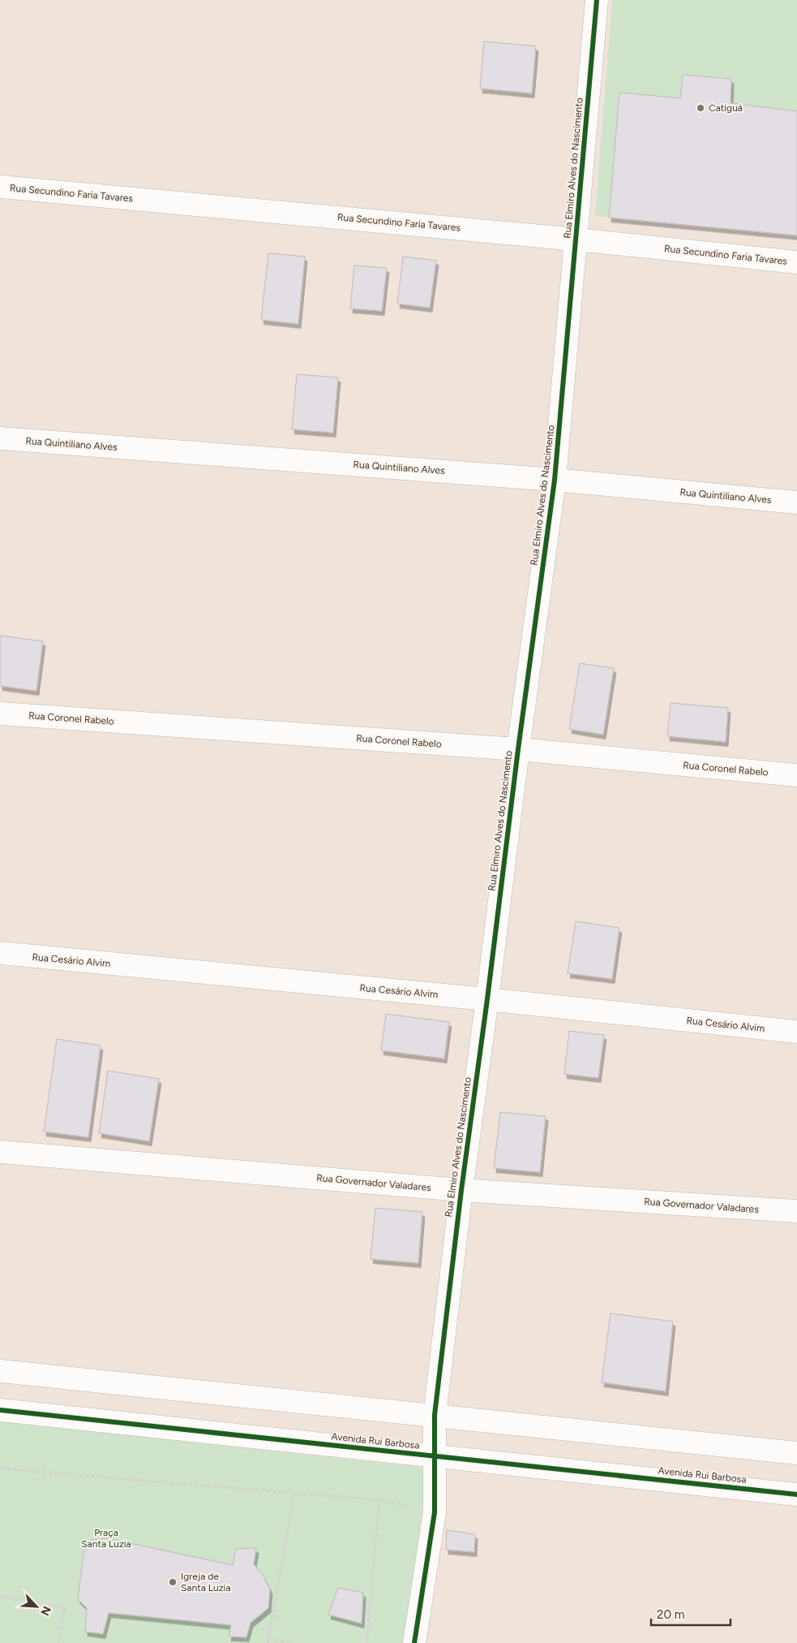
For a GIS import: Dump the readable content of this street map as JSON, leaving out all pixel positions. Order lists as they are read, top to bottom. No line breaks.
{"streets":{"street":["Rua Elmiro Alves do Nascimento","Rua Secundino Faria Tavares","Rua Quintiliano Alves","Rua Coronel Rabelo","Rua Cesário Alvim","Rua Governador Valadares","Avenida Rui Barbosa"]},"crossings":[["Rua Elmiro Alves do Nascimento","Rua Secundino Faria Tavares"],["Rua Elmiro Alves do Nascimento","Rua Quintiliano Alves"],["Rua Elmiro Alves do Nascimento","Rua Coronel Rabelo"],["Rua Elmiro Alves do Nascimento","Rua Cesário Alvim"],["Rua Elmiro Alves do Nascimento","Rua Governador Valadares"],["Rua Elmiro Alves do Nascimento","Avenida Rui Barbosa"]],"parks":["Praça Santa Luzia"],"places":["Catiguá","Igreja de Santa Luzia"],"scale_bar":"20 m","north":"bottom right"}
